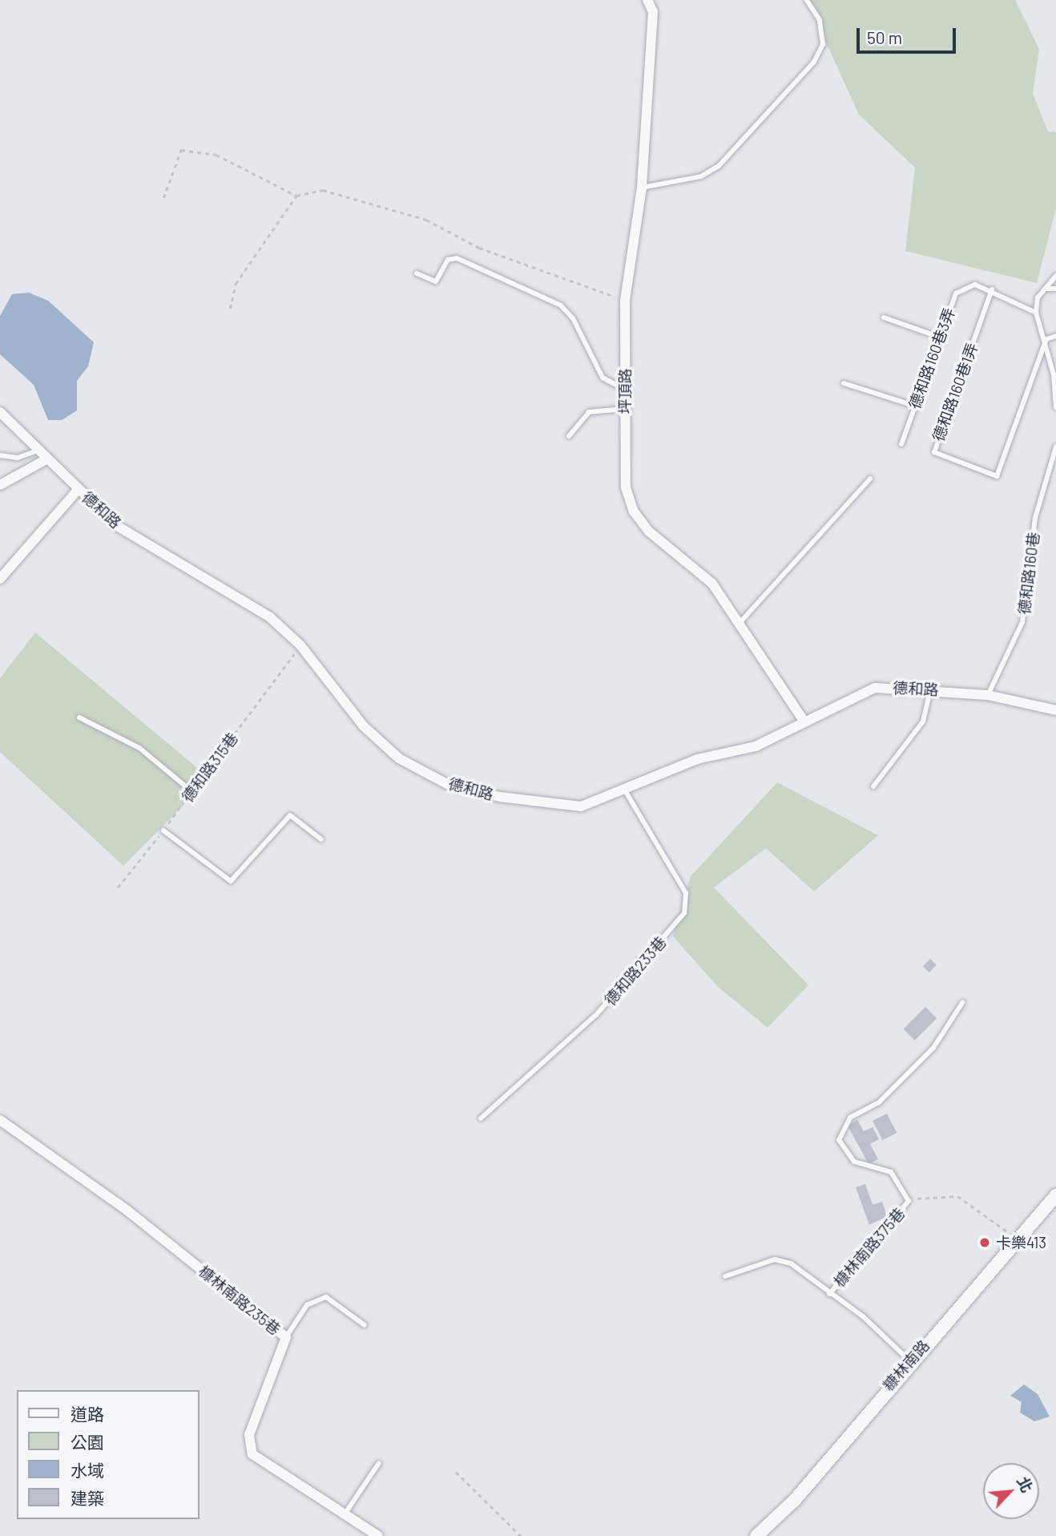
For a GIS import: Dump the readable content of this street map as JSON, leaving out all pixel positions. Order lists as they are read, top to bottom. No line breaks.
{"streets":{"street":["坪頂路","德和路","槺林南路235巷","糠林南路"],"lane":["德和路160巷3弄","德和路160巷1弄","德和路160巷","德和路233巷","槺林南路375巷"],"path":["德和路315巷"]},"crossings":[["德和路160巷3弄","德和路160巷1弄"],["坪頂路","德和路"],["德和路","德和路160巷"],["德和路","德和路315巷"],["德和路","德和路233巷"],["槺林南路375巷","糠林南路"]],"places":["卡樂413"],"legend":["道路","公園","水域","建築"],"scale_bar":"50 m","north":"top right"}
